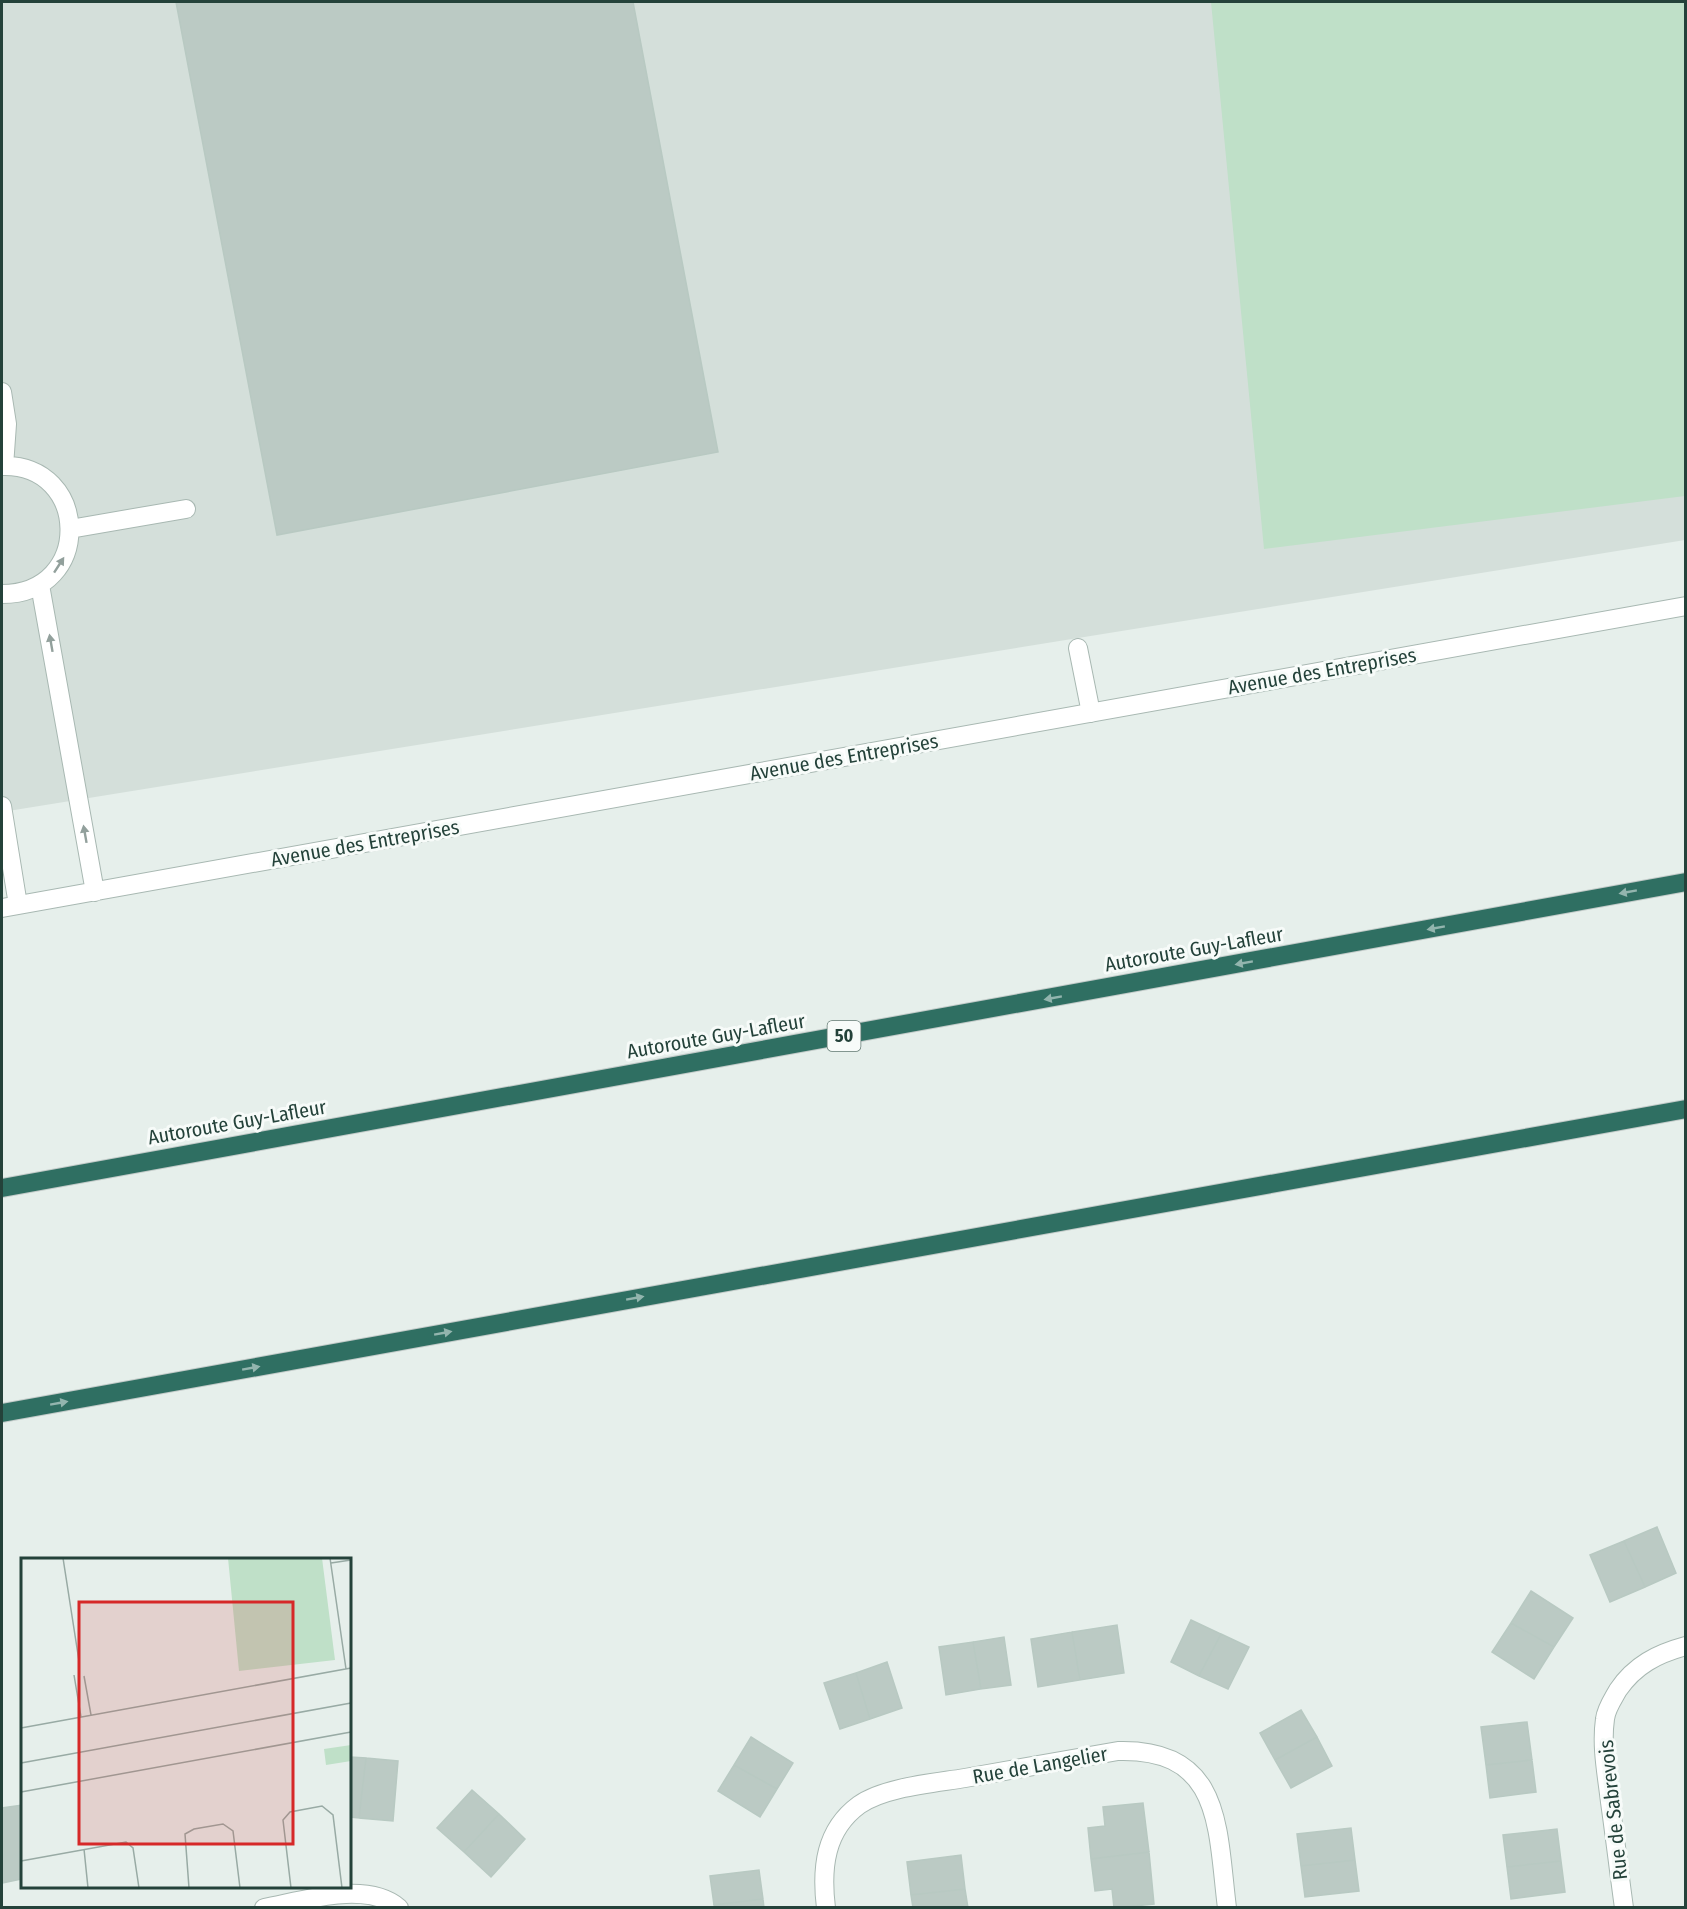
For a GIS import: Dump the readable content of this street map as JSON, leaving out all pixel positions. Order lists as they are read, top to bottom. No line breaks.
{"streets":{"highway":["Autoroute Guy-Lafleur","50"],"street":["Avenue des Entreprises","Rue de Langelier","Rue de Sabrevois"]},"one_way":["Autoroute Guy-Lafleur"]}
